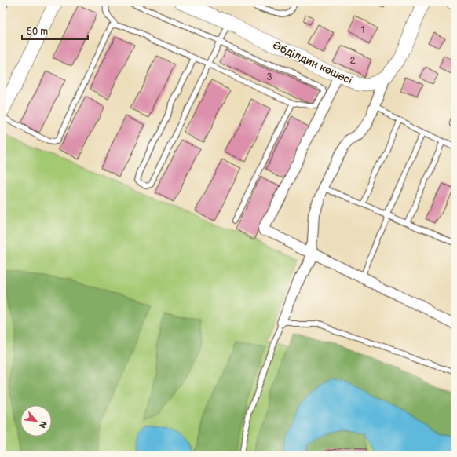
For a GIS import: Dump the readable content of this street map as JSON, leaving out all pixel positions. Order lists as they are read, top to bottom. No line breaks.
{"streets":{"main road":["Әбділдин көшесі"]},"house_numbers":["1","2","3"],"scale_bar":"50 m","north":"bottom right"}
